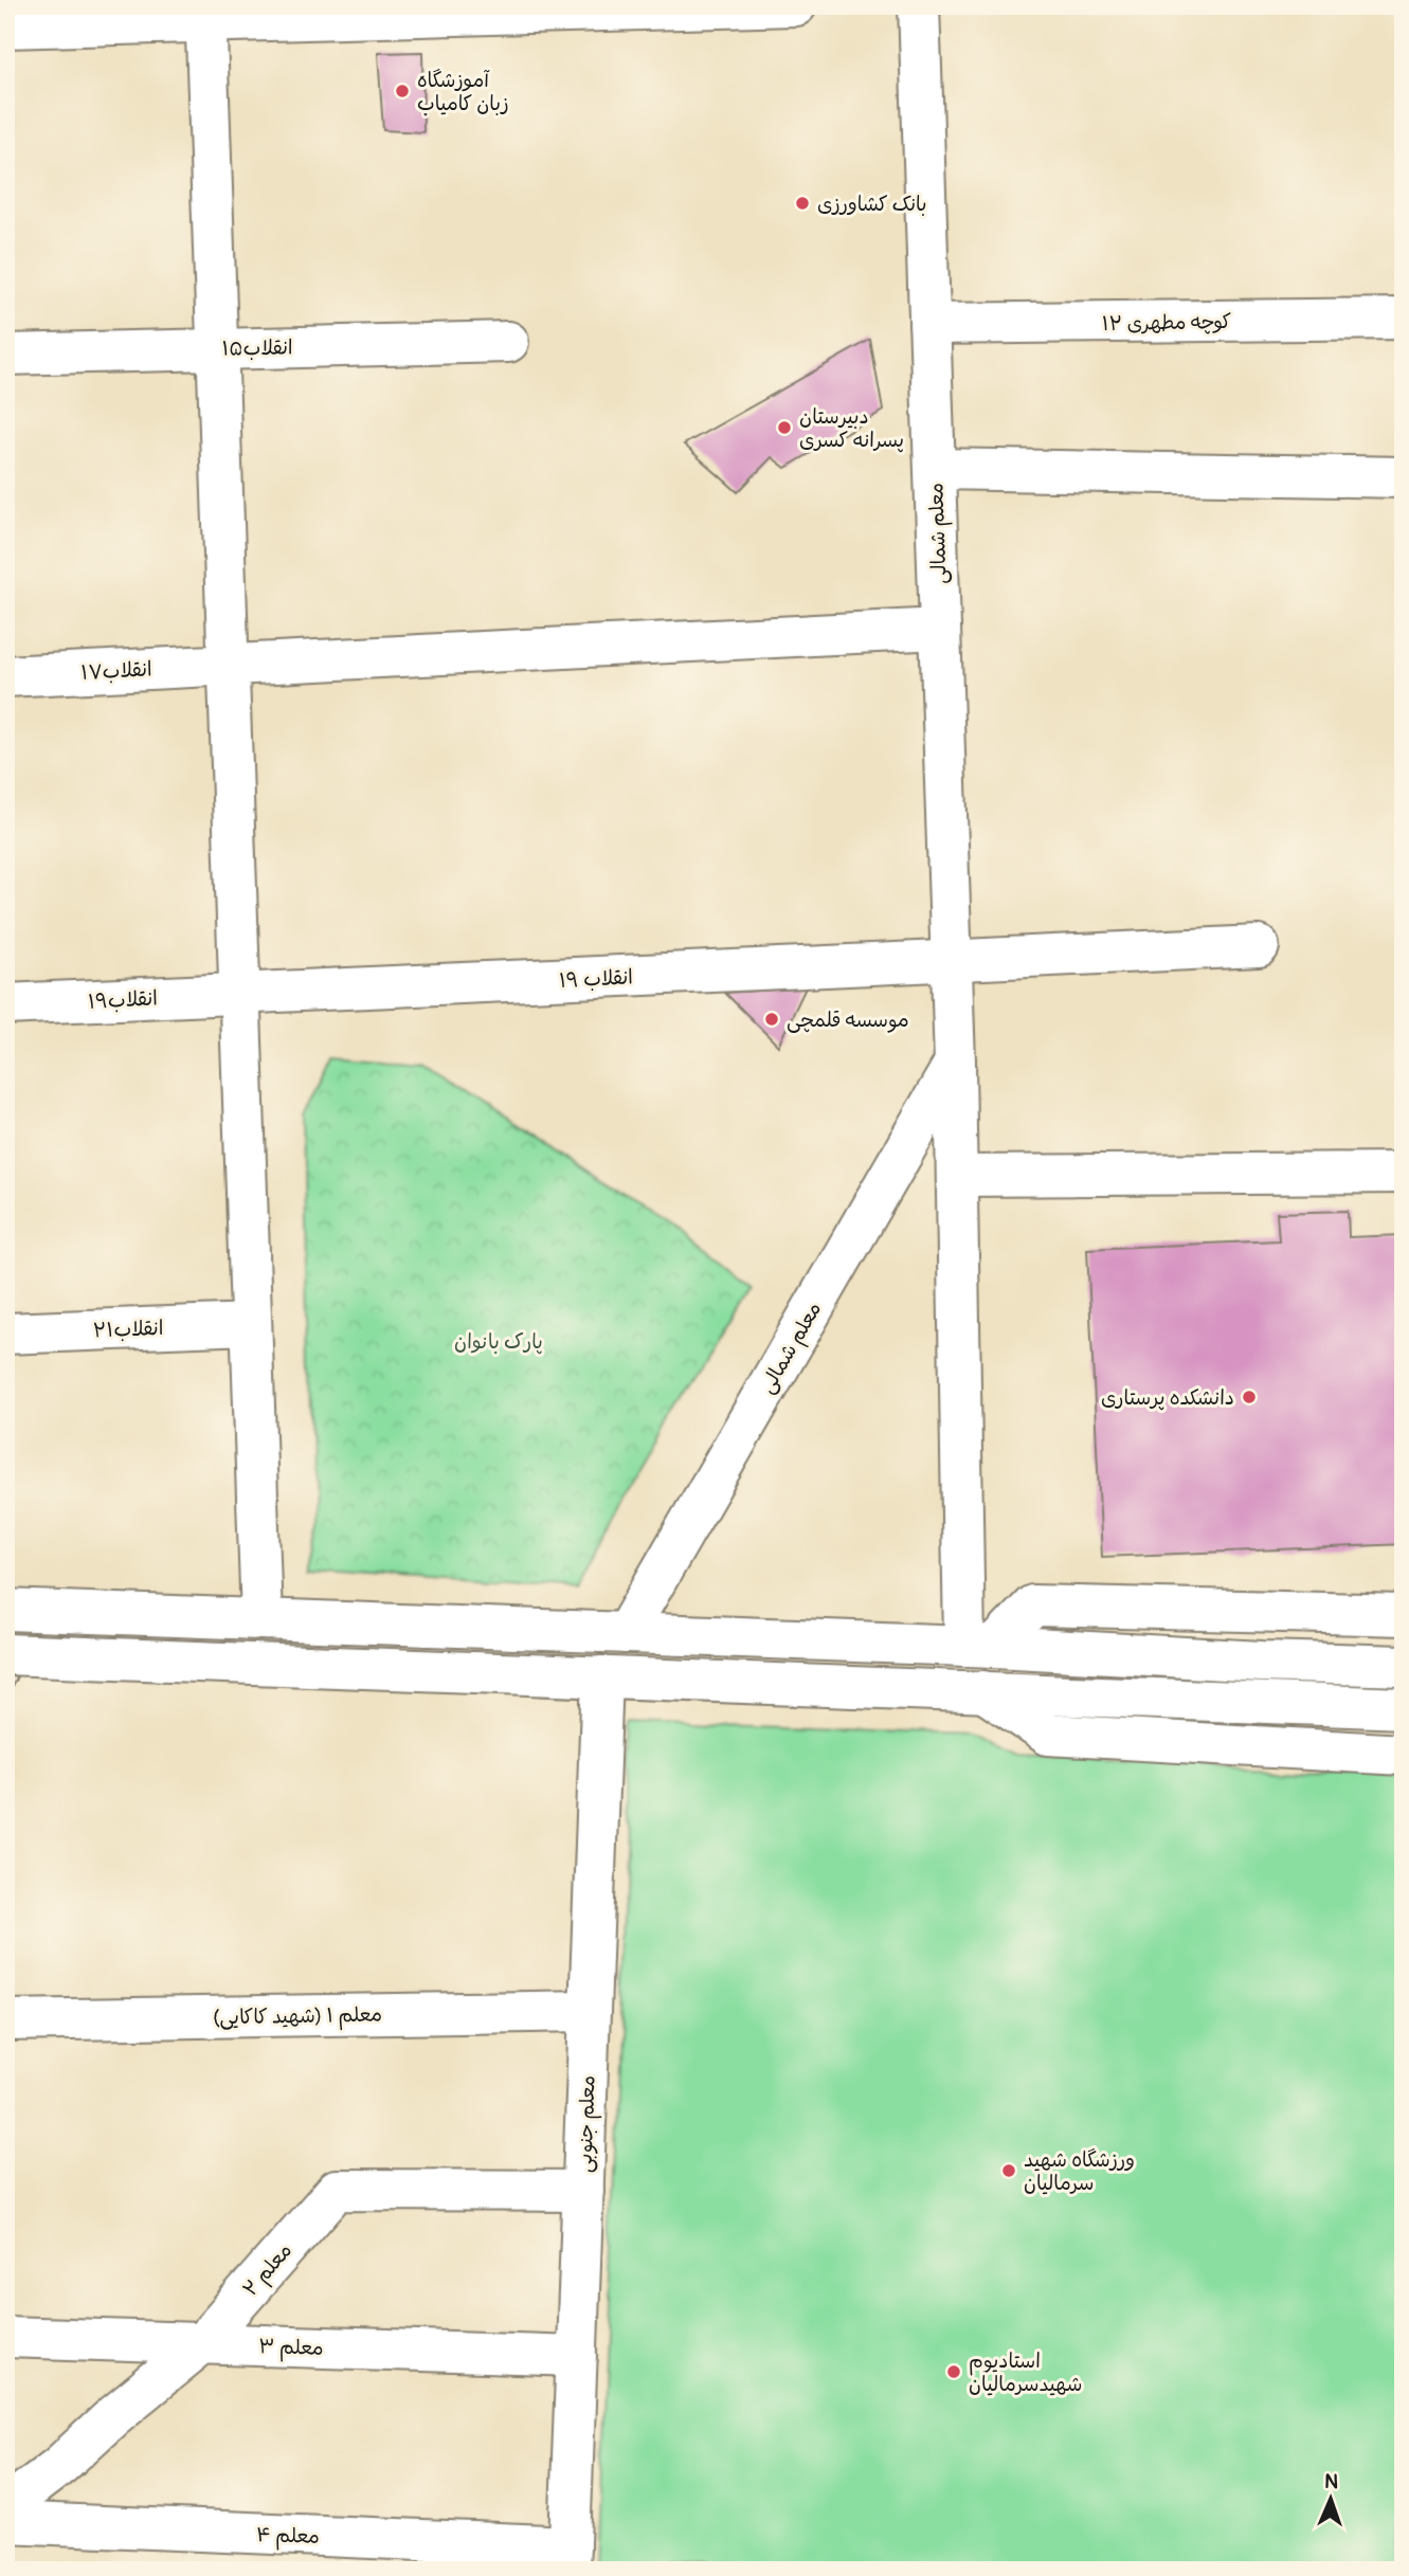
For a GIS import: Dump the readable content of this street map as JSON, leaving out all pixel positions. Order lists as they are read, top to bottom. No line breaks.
{"streets":{"street":["کوچه مطهری ۱۲","انقلاب۱۵","معلم شمالی","انقلاب۱۷","انقلاب ۱۹","انقلاب۱۹","انقلاب۲۱","معلم ۱ (شهید کاکایی)","معلم جنوبی","معلم ۲","معلم ۳","معلم ۴"]},"crossings":[["کوچه مطهری ۱۲","معلم شمالی"],["معلم شمالی","انقلاب۱۷"],["معلم شمالی","انقلاب ۱۹"],["انقلاب ۱۹","انقلاب۱۹"],["معلم ۱ (شهید کاکایی)","معلم جنوبی"],["معلم جنوبی","معلم ۲"],["معلم جنوبی","معلم ۳"],["معلم جنوبی","معلم ۴"],["معلم ۲","معلم ۳"]],"parks":["پارک بانوان"],"places":["آموزشگاه زبان کامیاب","بانک کشاورزی","دبیرستان پسرانه کسری","موسسه قلمچی","دانشکده پرستاری","ورزشگاه شهید سرمالیان","استادیوم شهیدسرمالیان"],"north":"top"}
